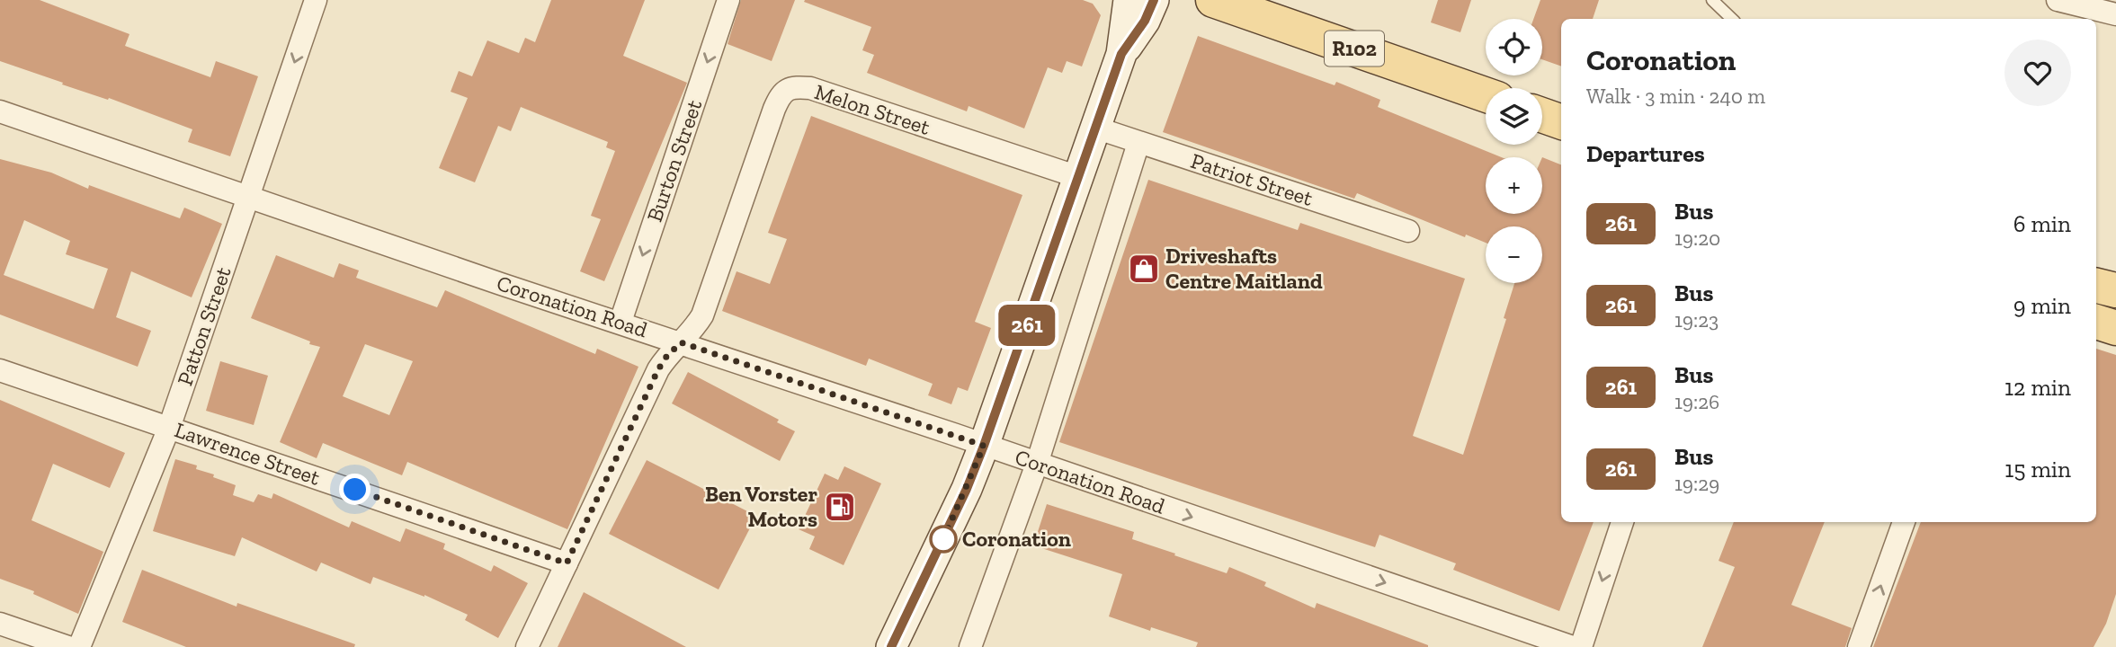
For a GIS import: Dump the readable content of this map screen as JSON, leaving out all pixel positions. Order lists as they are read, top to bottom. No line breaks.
{"streets":{"main road":["R102"],"street":["Melon Street","Burton Street","Patriot Street","Coronation Road","Patton Street","Lawrence Street"]},"crossings":[["Melon Street","Coronation Road"],["Burton Street","Coronation Road"],["Coronation Road","Patton Street"],["Patton Street","Lawrence Street"]],"one_way":["Burton Street"],"places":{"shop":["Driveshafts Centre Maitland"],"fuel station":["Ben Vorster Motors"],"other":["Coronation"]},"lines":["bus line 261"],"page":{"on_map":"261","map_buttons":["+","−"],"heading":[["Coronation","Walk · 3 min · 240 m"],"Departures"],"list":[{"mark":"261","name":"Bus","note":"19:20","value":"6 min"},{"mark":"261","name":"Bus","note":"19:23","value":"9 min"},{"mark":"261","name":"Bus","note":"19:26","value":"12 min"},{"mark":"261","name":"Bus","note":"19:29","value":"15 min"}]}}
